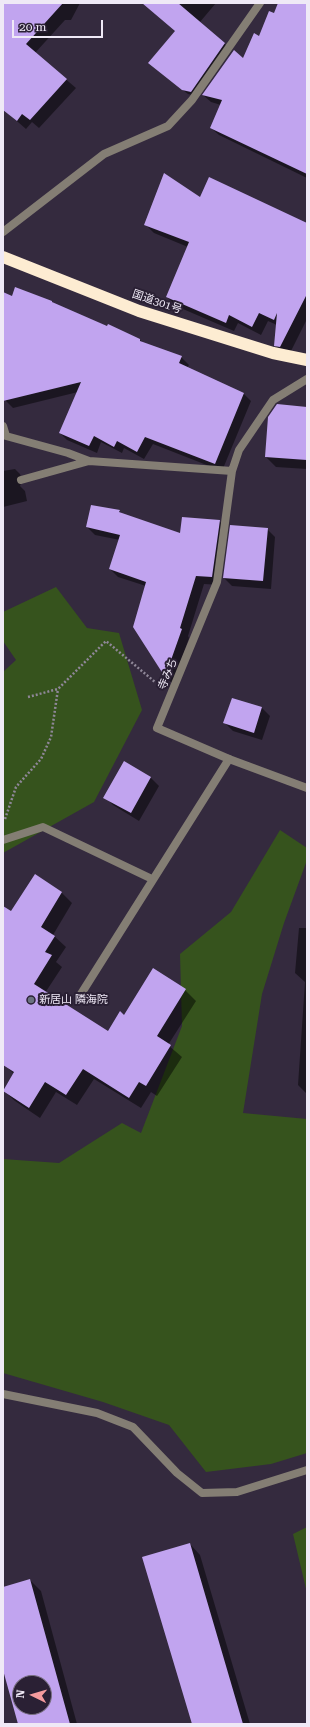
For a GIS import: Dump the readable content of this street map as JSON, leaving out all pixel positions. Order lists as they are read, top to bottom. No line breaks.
{"streets":{"highway":["国道301号"],"street":["寺みち"]},"places":["新居山 隣海院"],"scale_bar":"20 m","north":"left"}
